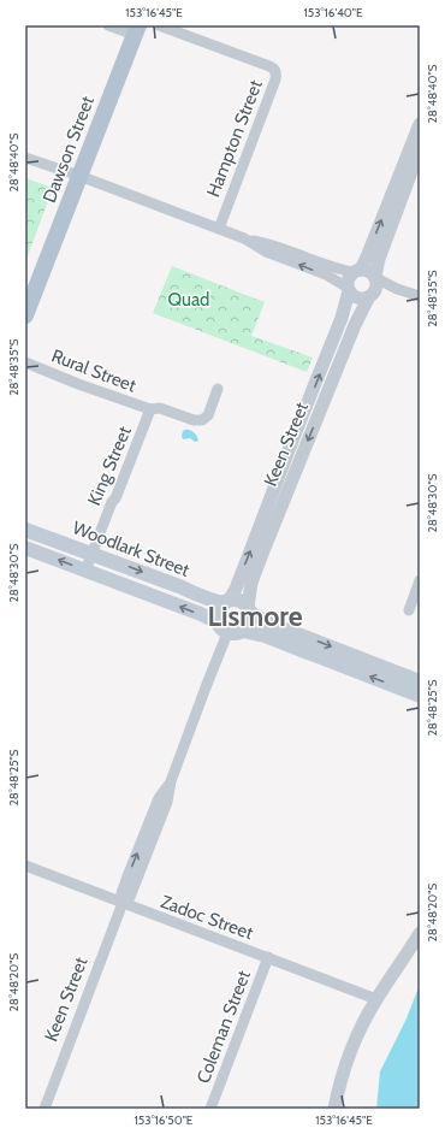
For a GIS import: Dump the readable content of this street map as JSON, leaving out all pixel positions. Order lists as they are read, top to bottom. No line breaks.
{"streets":{"main road":["Dawson Street","Woodlark Street"],"street":["Hampton Street","Rural Street","Keen Street","King Street","Zadoc Street","Coleman Street"]},"crossings":[["Rural Street","King Street"],["Keen Street","Woodlark Street"],["Keen Street","Zadoc Street"],["King Street","Woodlark Street"],["Zadoc Street","Coleman Street"]],"districts":["Lismore"],"parks":["Quad"],"coordinates":["153°16'45\"E","153°16'40\"E","28°48'40\"S","28°48'35\"S","28°48'30\"S","28°48'25\"S","28°48'20\"S","153°16'50\"E"]}
